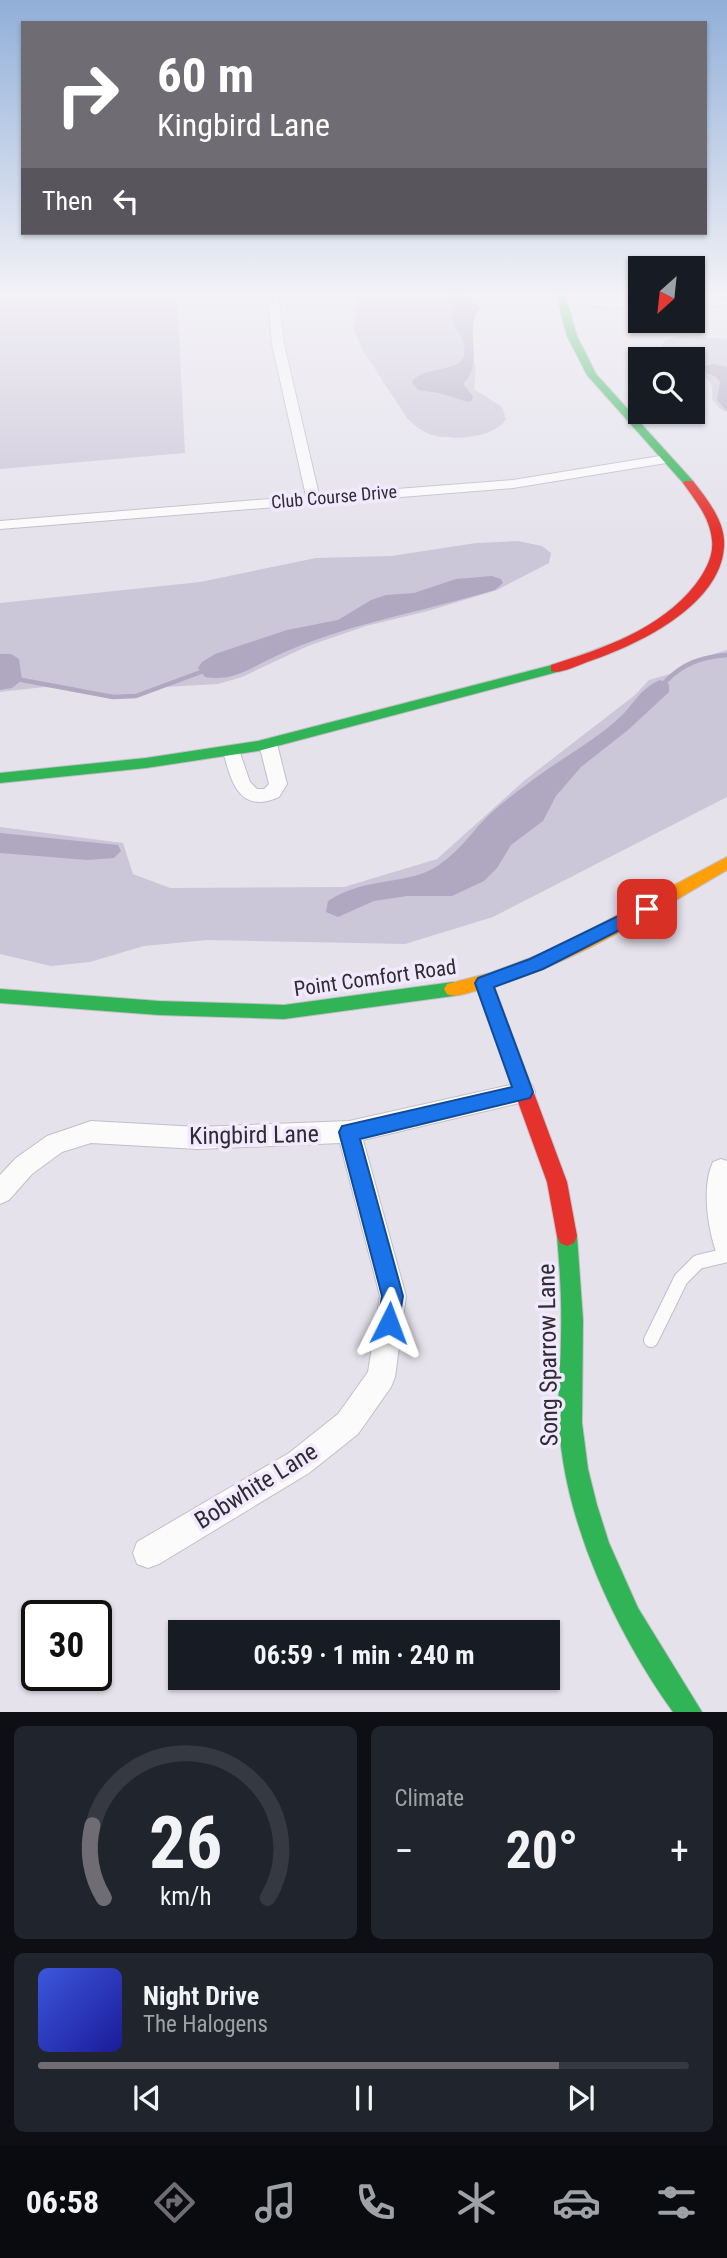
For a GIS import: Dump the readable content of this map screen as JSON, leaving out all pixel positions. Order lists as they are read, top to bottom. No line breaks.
{"streets":{"street":["Club Course Drive","Point Comfort Road","Kingbird Lane","Song Sparrow Lane","Bobwhite Lane"]},"crossings":[["Point Comfort Road","Song Sparrow Lane"],["Kingbird Lane","Song Sparrow Lane"],["Kingbird Lane","Bobwhite Lane"]],"north":"bottom left","page":{"turn":["60 m","Kingbird Lane"],"then":"Then","limit":"30","trip":"06:59 · 1 min · 240 m","tile":"Climate","heat":["−","20°","+"],"song":["Night Drive","The Halogens"],"tabs":"06:58","gauge":["26","km/h"]}}
